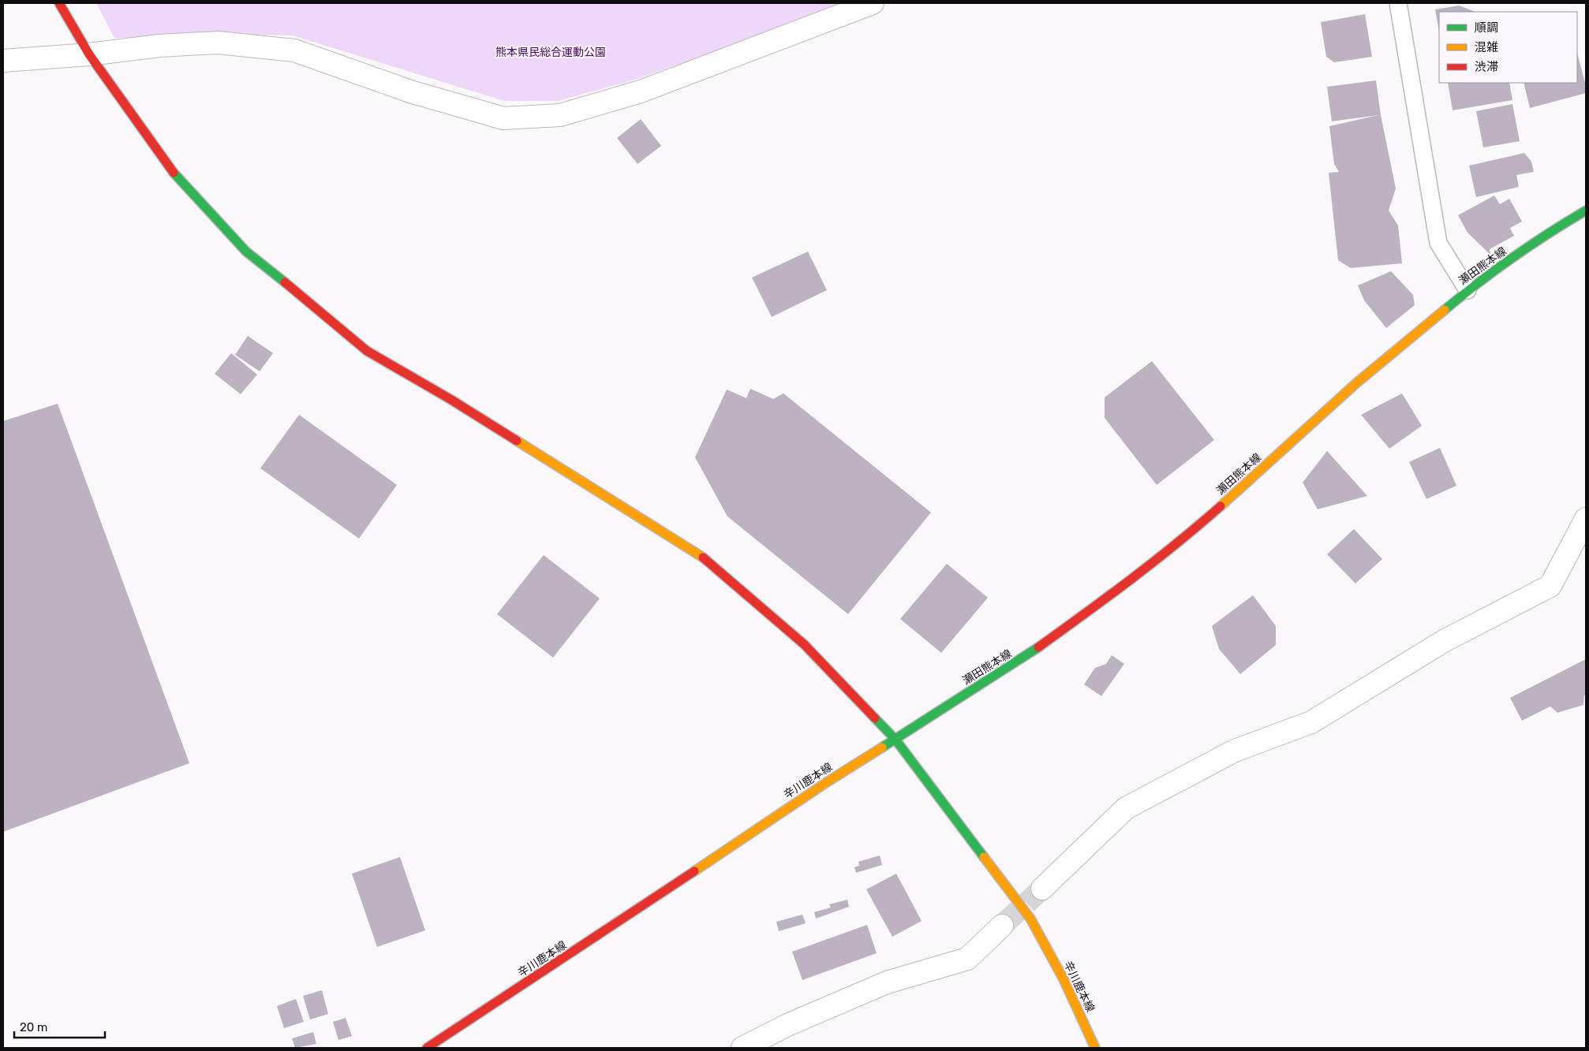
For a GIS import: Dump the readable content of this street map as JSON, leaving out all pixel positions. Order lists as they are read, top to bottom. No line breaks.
{"streets":{"main road":["瀬田熊本線","辛川鹿本線"]},"crossings":[["瀬田熊本線","辛川鹿本線"]],"parks":["熊本県民総合運動公園"],"legend":["順調","混雑","渋滞"],"scale_bar":"20 m"}
